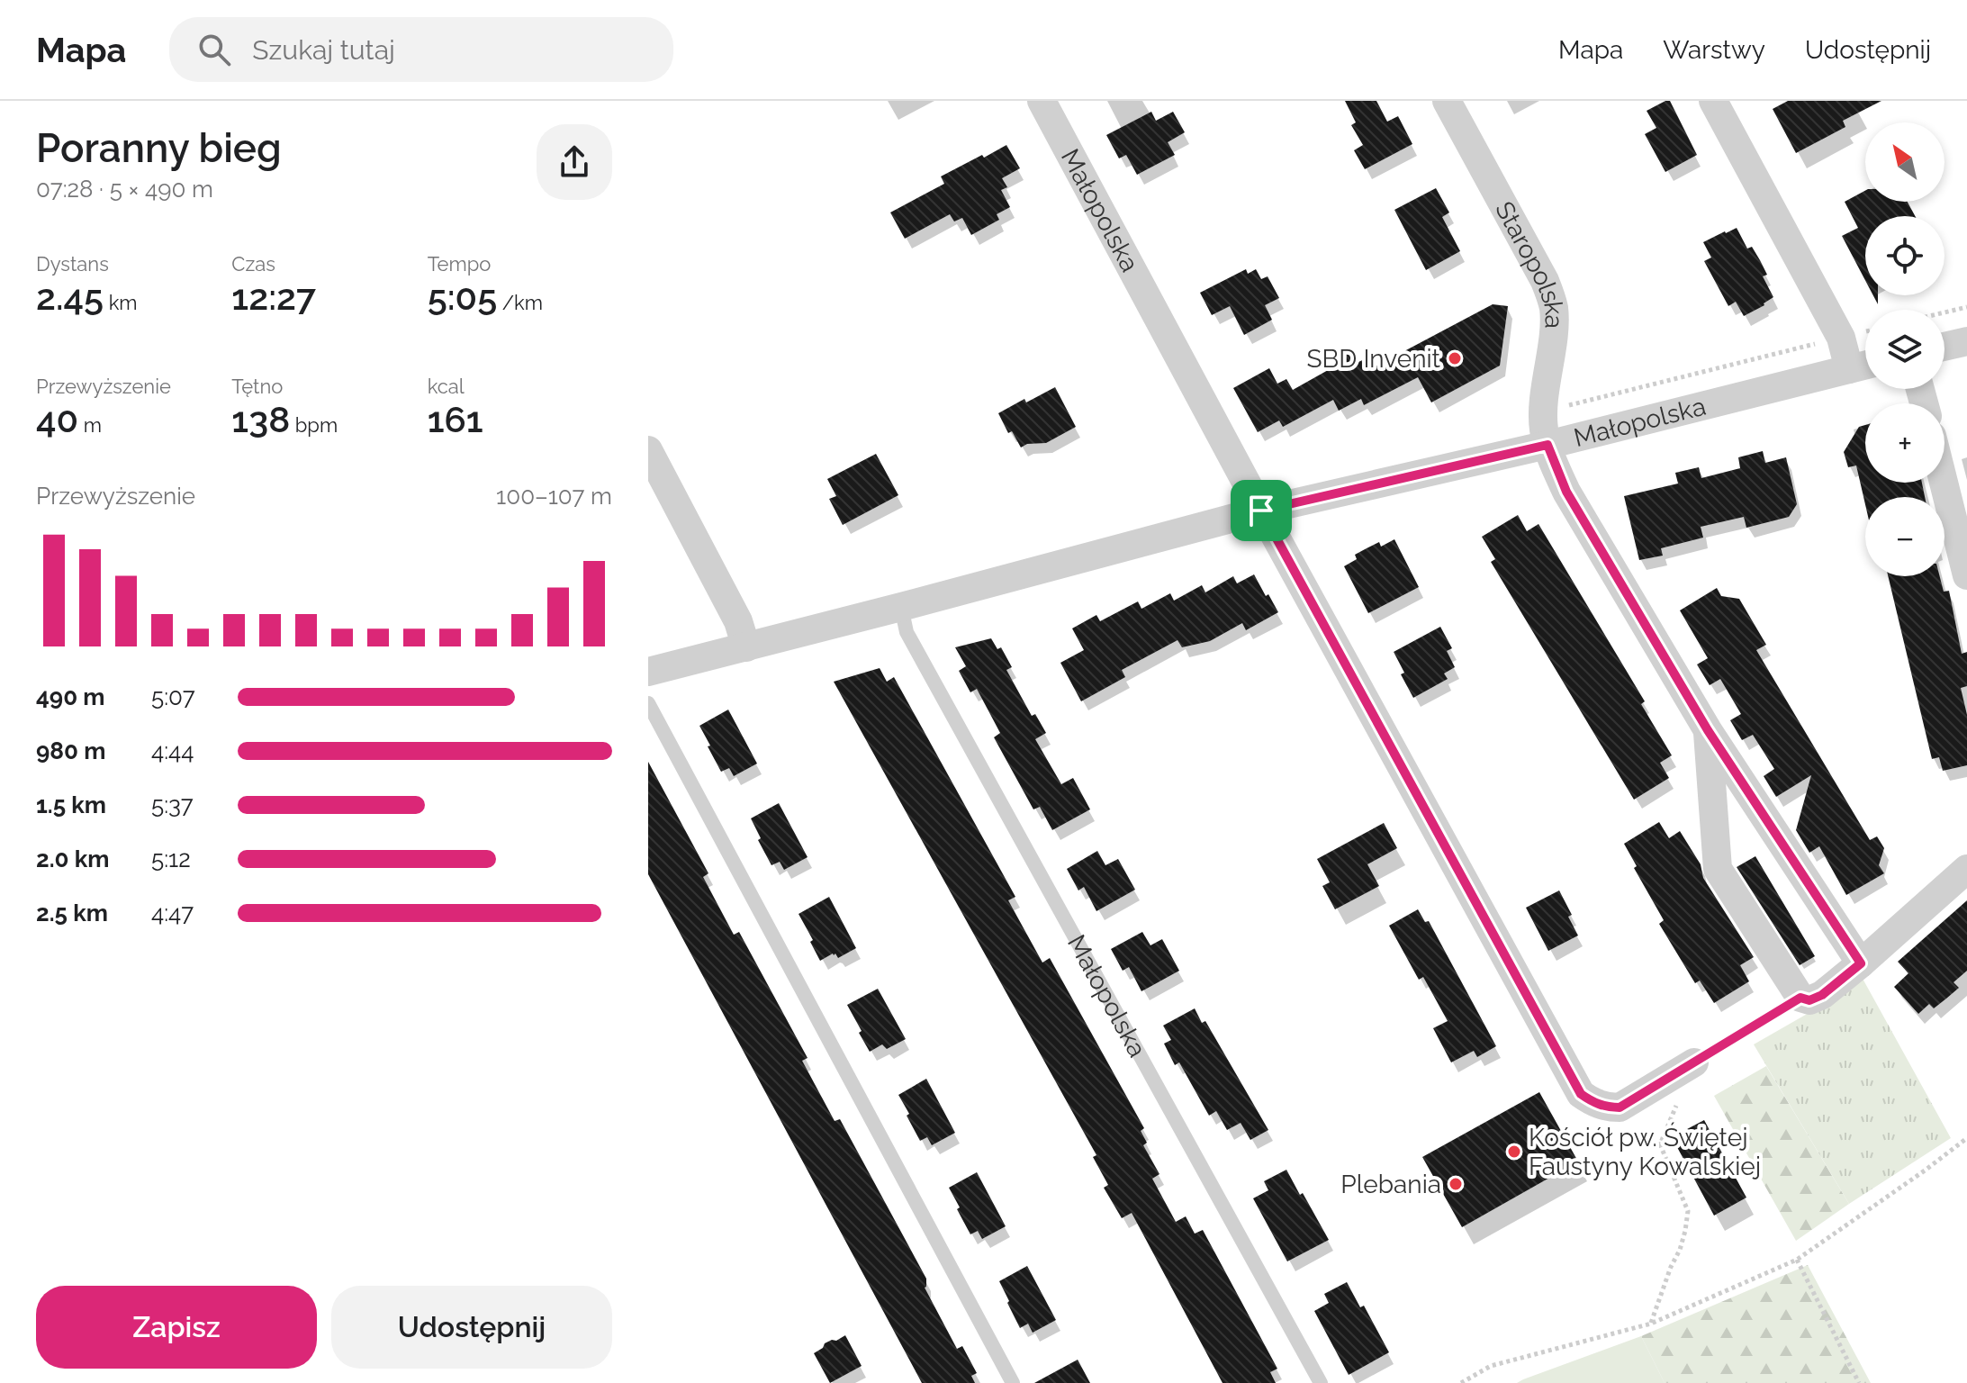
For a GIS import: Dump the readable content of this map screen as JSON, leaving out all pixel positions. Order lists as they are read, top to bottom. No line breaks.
{"streets":{"street":["Małopolska","Staropolska"]},"crossings":[["Małopolska","Staropolska"]],"places":["SBD Invenit","Kościół pw. Świętej Faustyny Kowalskiej","Plebania"],"north":"top left","page":{"header":"Mapa","search":"Szukaj tutaj","nav":["Mapa","Warstwy","Udostępnij"],"heading":["Poranny bieg","07:28 · 5 × 490 m"],"map_buttons":["+","−"],"stats":[["Dystans","2.45 km"],["Czas","12:27"],["Tempo","5:05 /km"],["Przewyższenie","40 m"],["Tętno","138 bpm"],["kcal","161"]],"chart":["Przewyższenie","100–107 m"],"list":[{"name":"490 m","note":"5:07"},{"name":"980 m","note":"4:44"},{"name":"1.5 km","note":"5:37"},{"name":"2.0 km","note":"5:12"},{"name":"2.5 km","note":"4:47"}],"buttons":["Zapisz","Udostępnij"]}}
